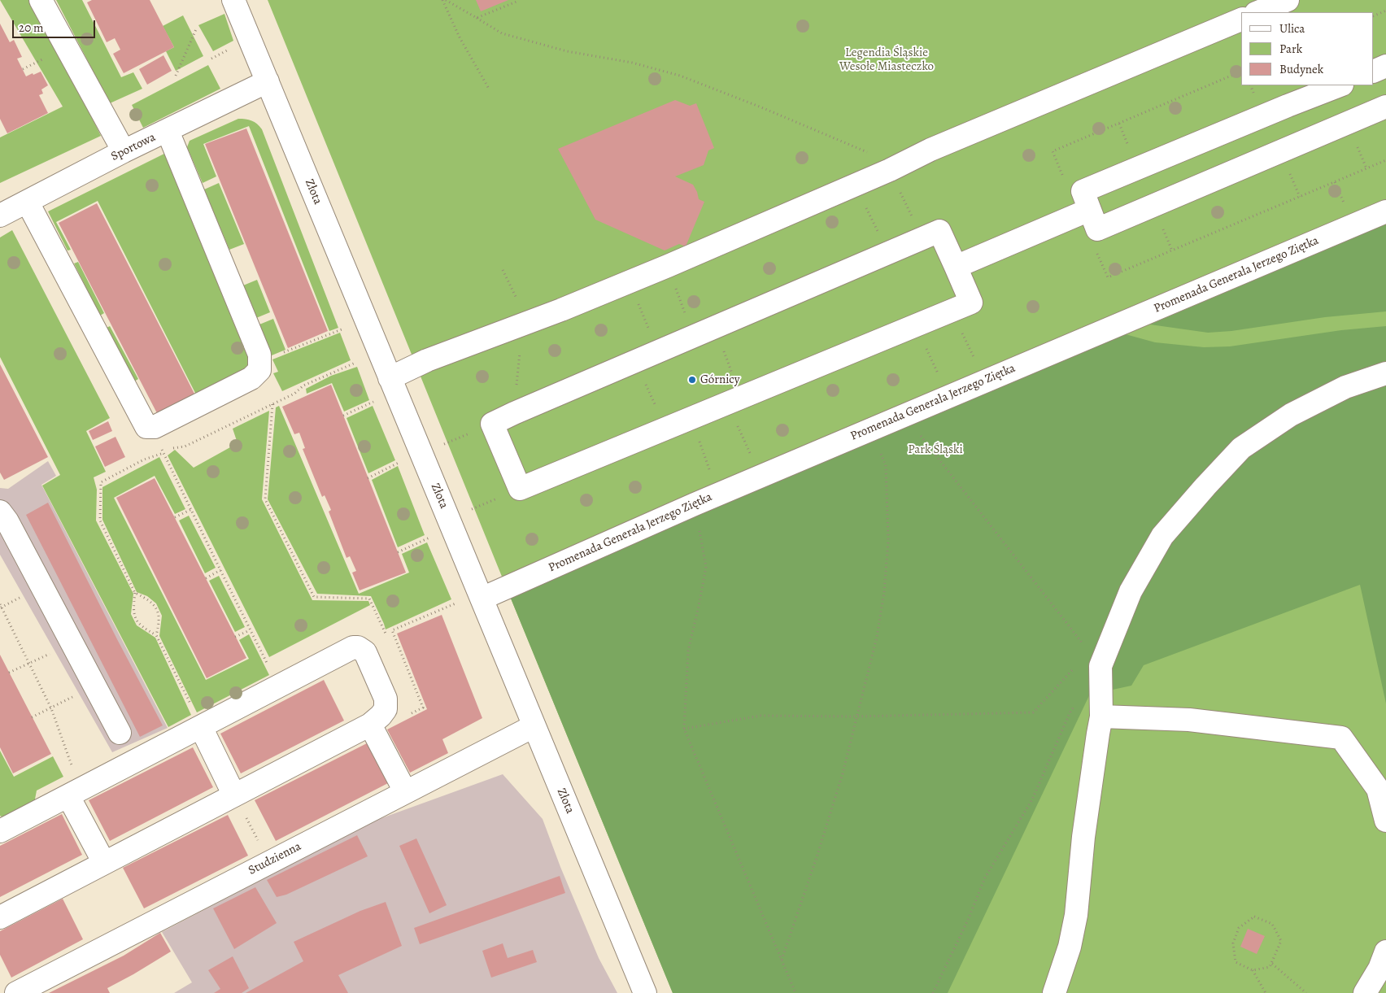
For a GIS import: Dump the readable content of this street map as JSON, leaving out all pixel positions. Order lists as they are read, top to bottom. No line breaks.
{"streets":{"street":["Sportowa","Złota","Promenada Generała Jerzego Ziętka","Studzienna"]},"crossings":[["Sportowa","Złota"],["Złota","Promenada Generała Jerzego Ziętka"],["Złota","Studzienna"]],"parks":["Legendia Śląskie Wesołe Miasteczko","Park Śląski"],"places":["Górnicy"],"legend":["Ulica","Park","Budynek"],"scale_bar":"20 m"}
